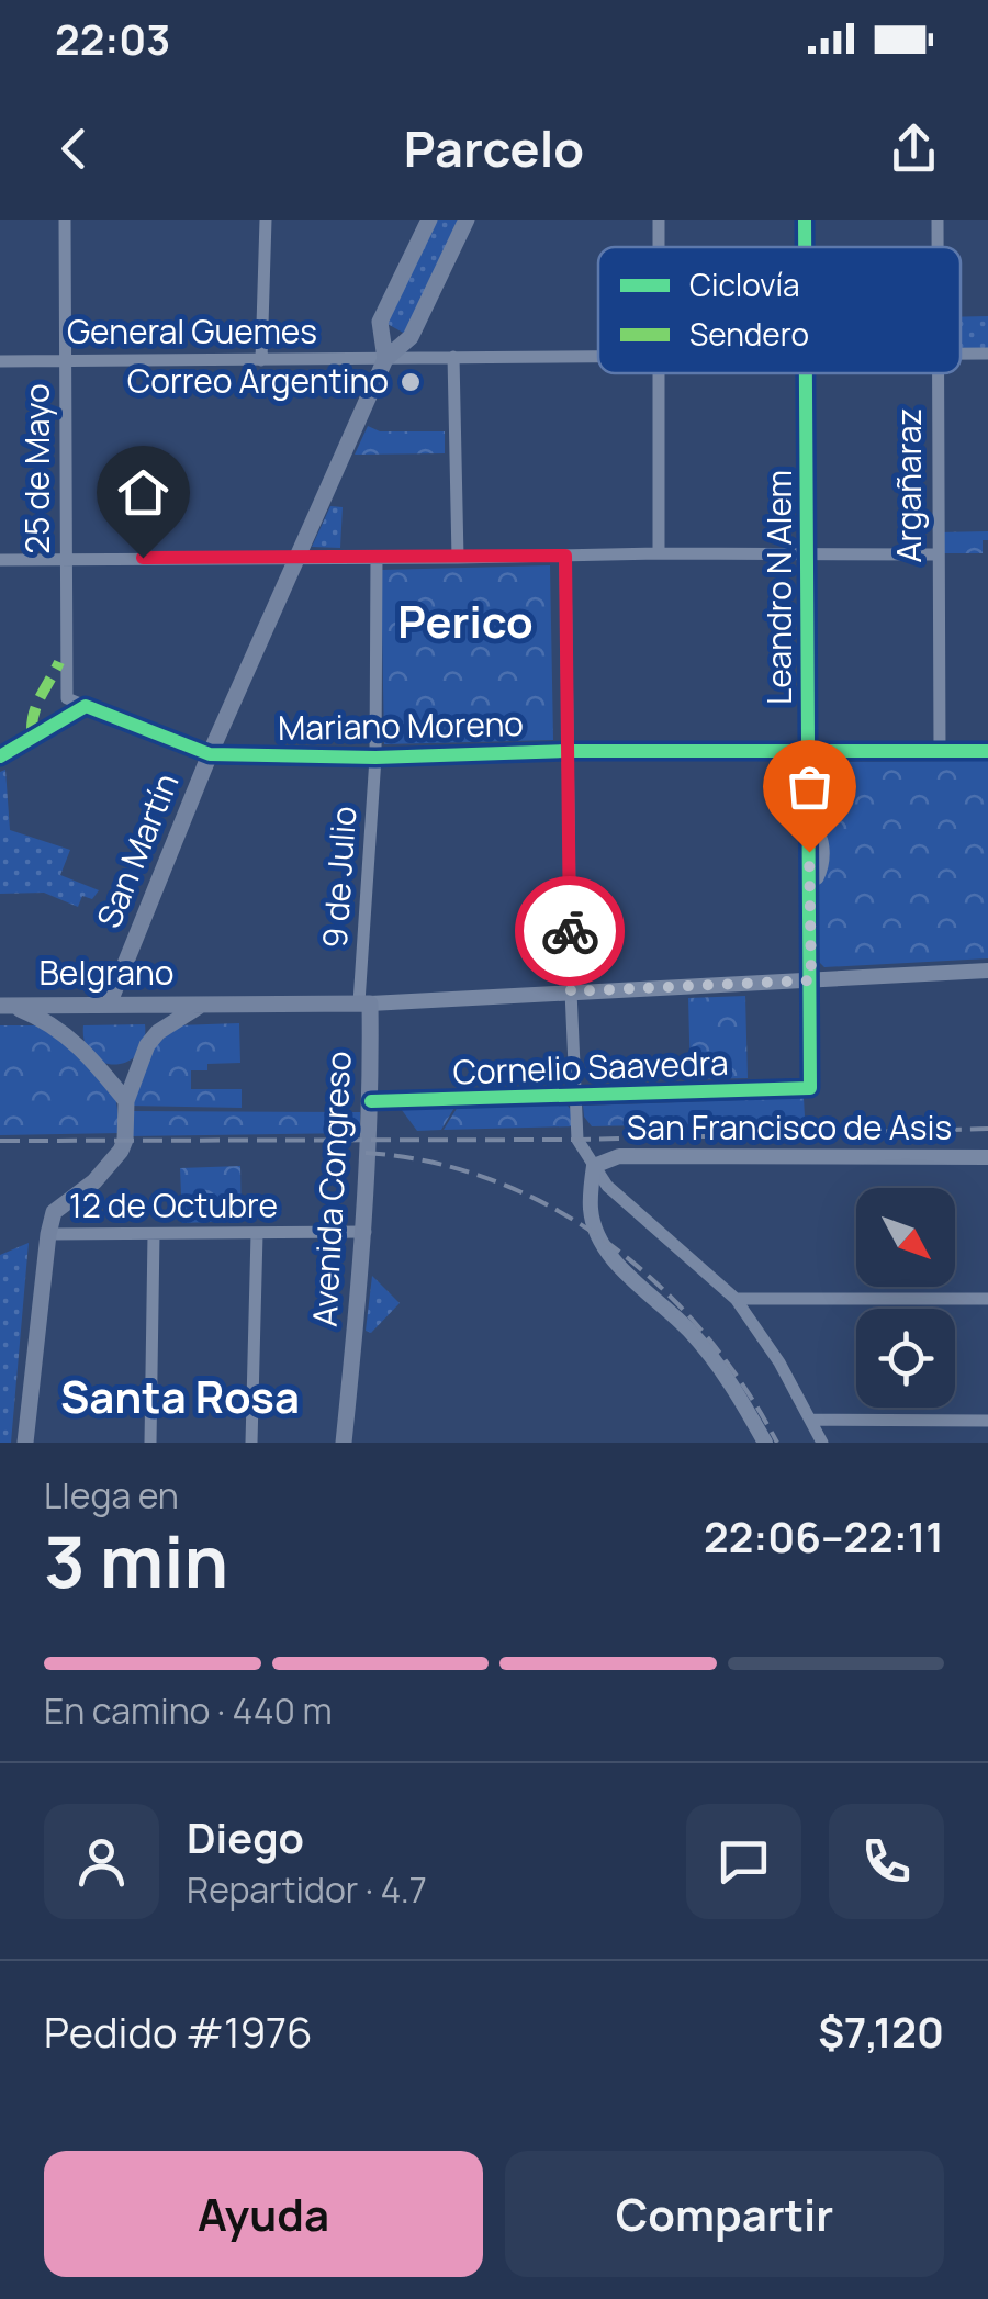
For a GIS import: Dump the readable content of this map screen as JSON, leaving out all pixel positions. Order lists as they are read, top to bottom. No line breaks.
{"streets":{"main road":["San Martín","Belgrano","Avenida Congreso"],"street":["General Guemes","25 de Mayo","Argañaraz","Leandro N Alem","Mariano Moreno","9 de Julio","Cornelio Saavedra","San Francisco de Asis","12 de Octubre"]},"crossings":[["General Guemes","25 de Mayo"],["General Guemes","San Martín"],["Argañaraz","Mariano Moreno"],["Leandro N Alem","Mariano Moreno"],["Leandro N Alem","Cornelio Saavedra"],["Mariano Moreno","San Martín"],["Mariano Moreno","9 de Julio"],["San Martín","Belgrano"],["9 de Julio","Belgrano"],["9 de Julio","Avenida Congreso"],["Belgrano","Avenida Congreso"],["Cornelio Saavedra","Avenida Congreso"],["Avenida Congreso","12 de Octubre"]],"districts":["Perico","Santa Rosa"],"places":["Correo Argentino"],"legend":["Ciclovía","Sendero"],"north":"bottom right","page":{"status":"22:03","header":"Parcelo","heading":["3 min","Llega en","22:06–22:11"],"panel":["Diego","Repartidor · 4.7","Pedido #1976","$7,120"],"bar":"En camino · 440 m","buttons":["Ayuda","Compartir"]}}
